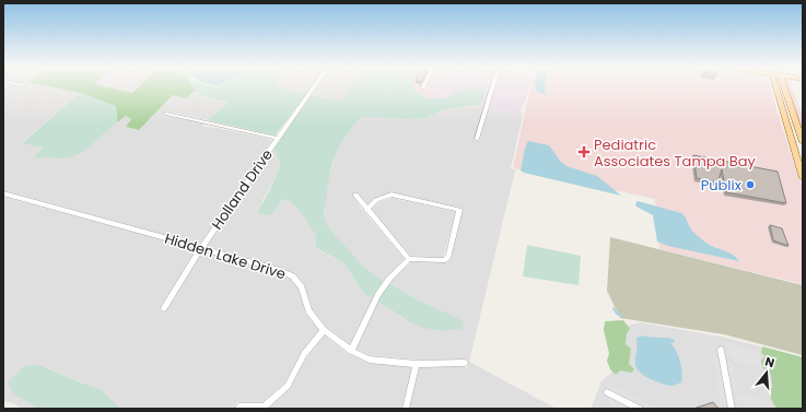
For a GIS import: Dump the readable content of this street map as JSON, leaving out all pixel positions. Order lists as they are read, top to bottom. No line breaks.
{"streets":{"street":["Holland Drive","Hidden Lake Drive"]},"crossings":[["Holland Drive","Hidden Lake Drive"]],"places":{"health":["Pediatric Associates Tampa Bay"],"other":["Publix"]},"north":"top"}
